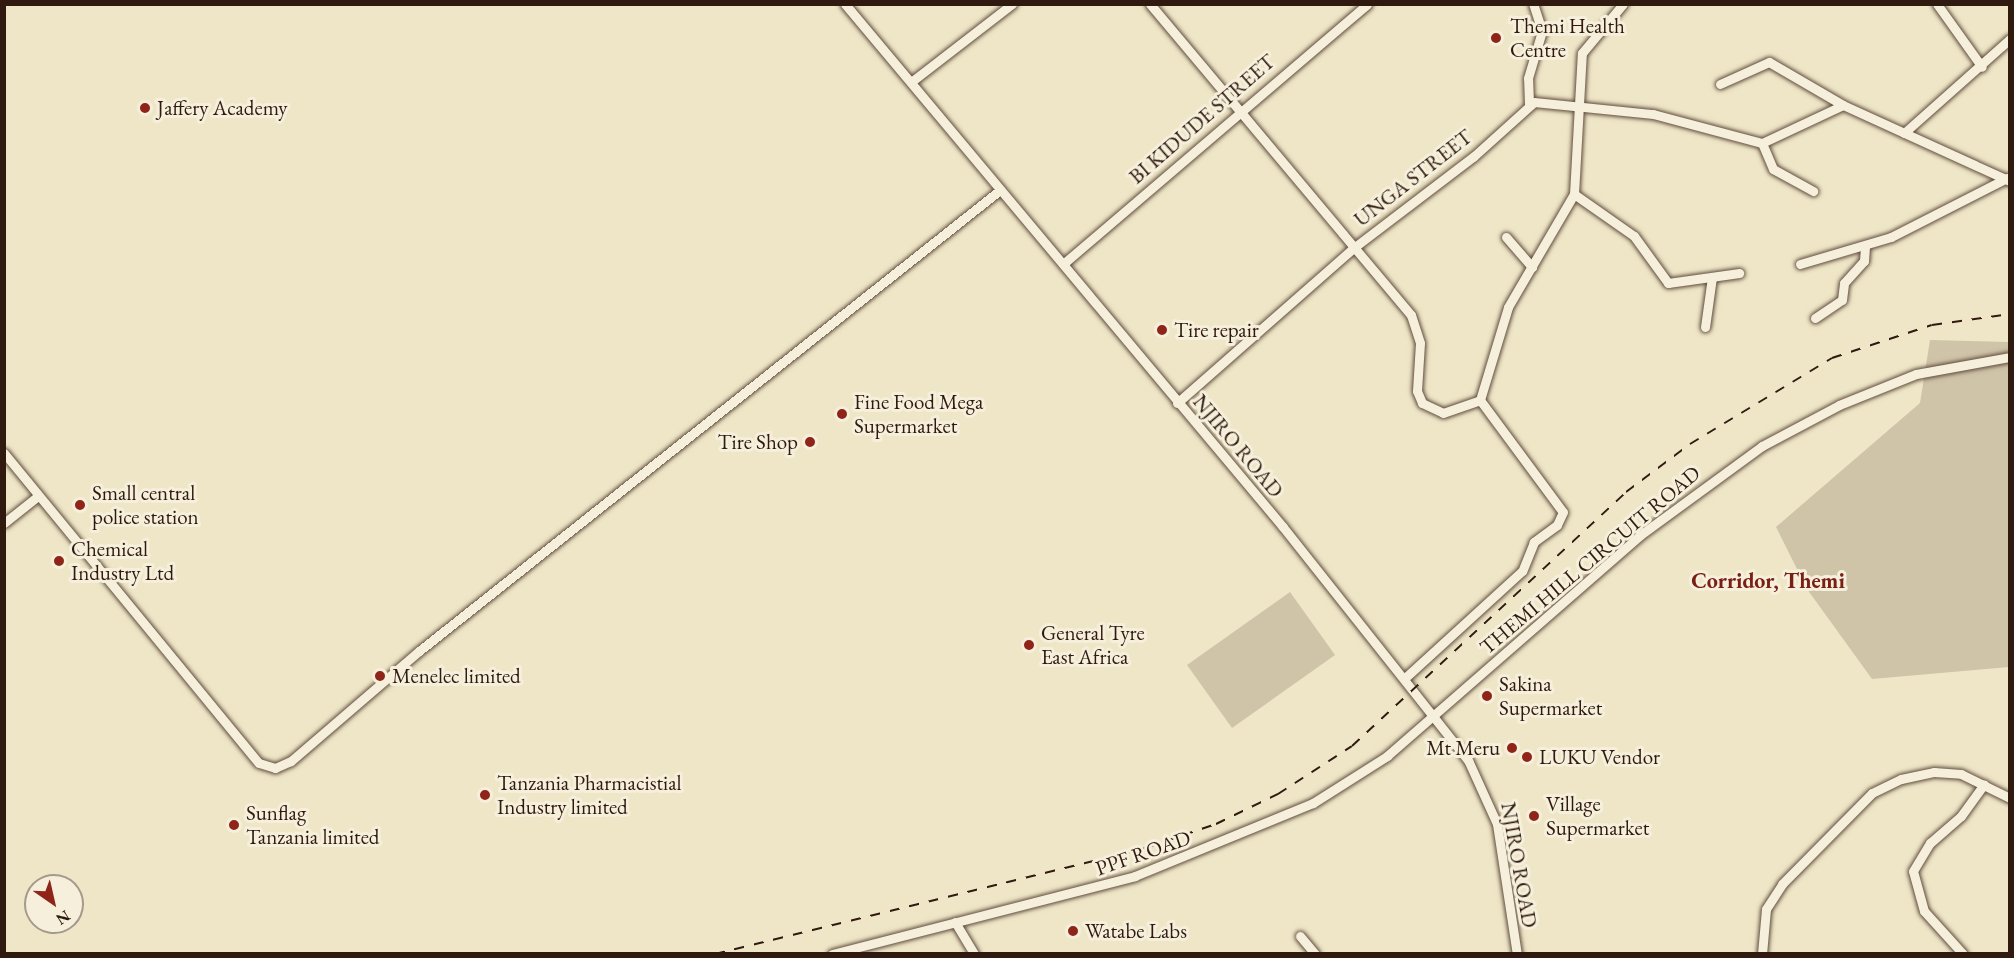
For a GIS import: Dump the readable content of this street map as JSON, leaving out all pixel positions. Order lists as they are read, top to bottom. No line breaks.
{"streets":{"street":["BI KIDUDE STREET","UNGA STREET","NJIRO ROAD","THEMI HILL CIRCUIT ROAD","PPF ROAD"]},"crossings":[["BI KIDUDE STREET","NJIRO ROAD"],["UNGA STREET","NJIRO ROAD"],["NJIRO ROAD","THEMI HILL CIRCUIT ROAD"],["NJIRO ROAD","PPF ROAD"],["THEMI HILL CIRCUIT ROAD","PPF ROAD"]],"districts":["Corridor, Themi"],"places":["Themi Health Centre","Jaffery Academy","Tire repair","Fine Food Mega Supermarket","Tire Shop","Small central police station","Chemical Industry Ltd","General Tyre East Africa","Menelec limited","Sakina Supermarket","Mt Meru","LUKU Vendor","Tanzania Pharmacistial Industry limited","Village Supermarket","Sunflag Tanzania limited","Watabe Labs"],"north":"bottom right"}
